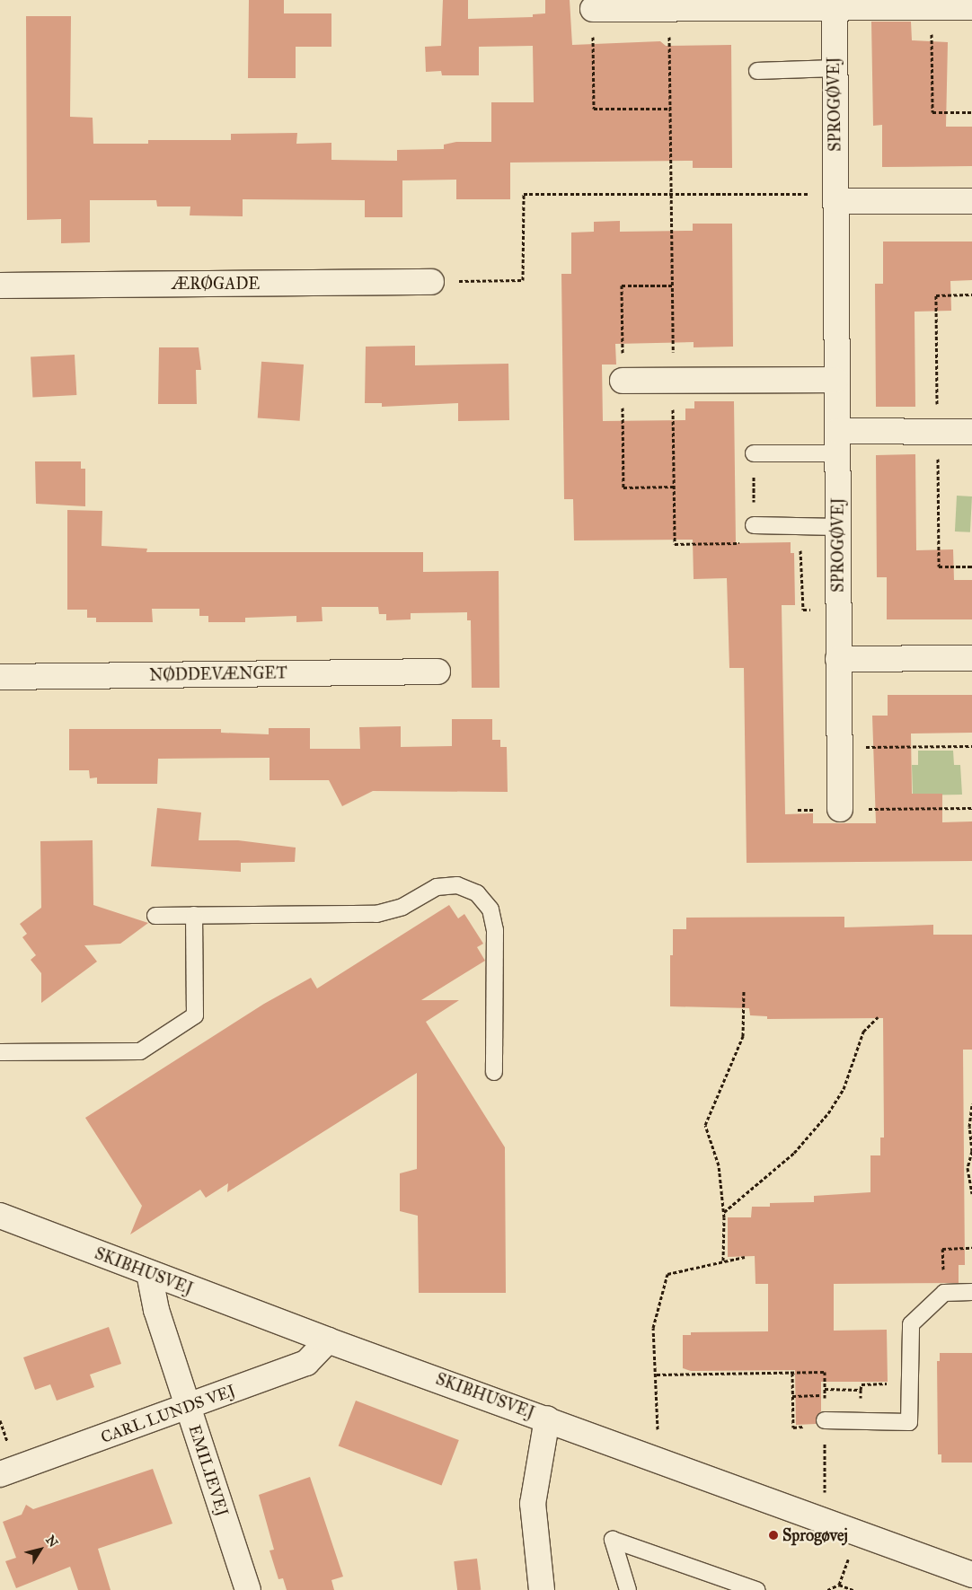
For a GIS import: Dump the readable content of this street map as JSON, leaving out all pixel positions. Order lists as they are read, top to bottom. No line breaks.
{"streets":{"street":["SPROGØVEJ","ÆRØGADE","NØDDEVÆNGET","SKIBHUSVEJ","CARL LUNDS VEJ","EMILIEVEJ"]},"crossings":[["SKIBHUSVEJ","CARL LUNDS VEJ"],["SKIBHUSVEJ","EMILIEVEJ"],["CARL LUNDS VEJ","EMILIEVEJ"]],"places":["Sprogøvej"],"north":"top right"}
